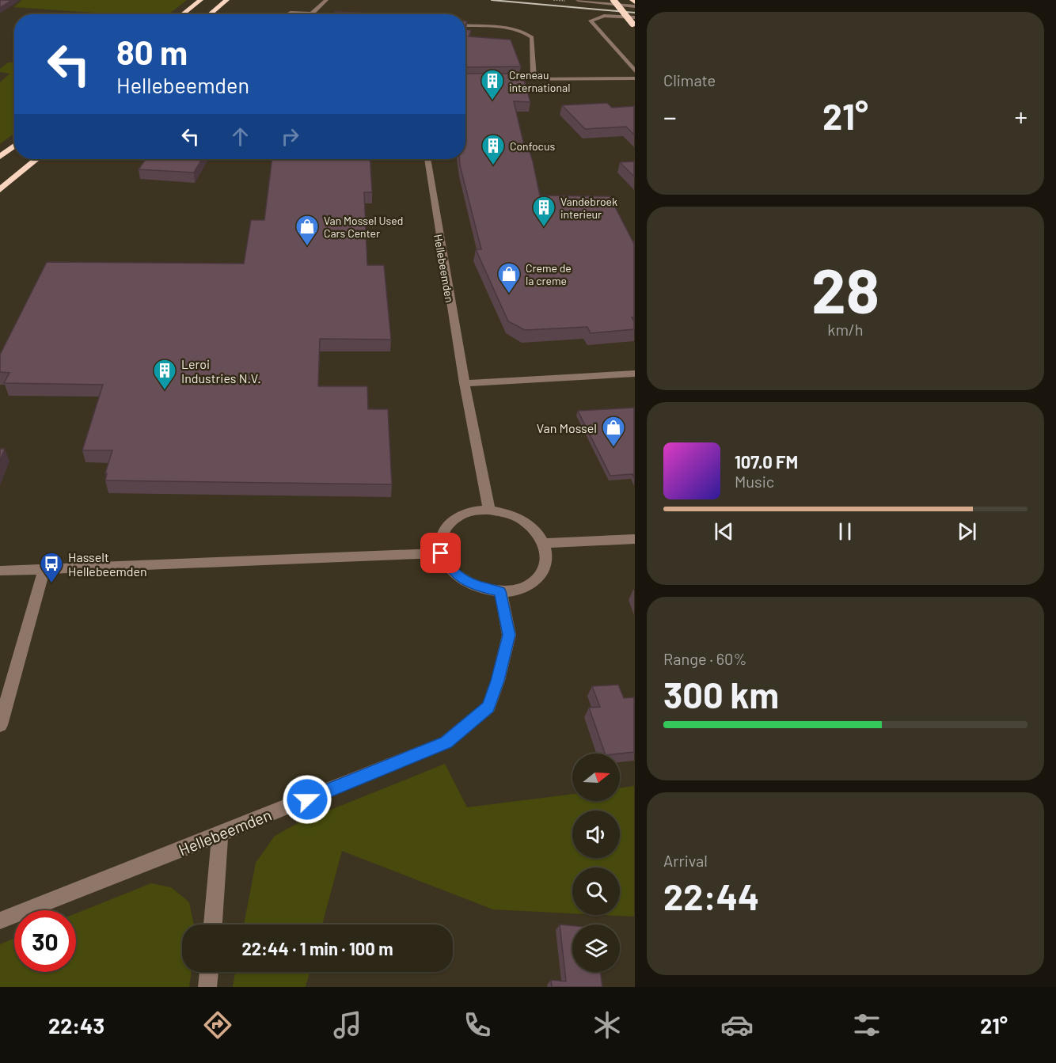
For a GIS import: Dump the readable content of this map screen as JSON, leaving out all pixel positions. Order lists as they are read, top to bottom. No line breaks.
{"streets":{"street":["Hellebeemden"]},"places":{"building":["Creneau international","Confocus","Vandebroek interieur","Leroi Industries N.V."],"shop":["Van Mossel Used Cars Center","Creme de la creme","Van Mossel"],"bus stop":["Hasselt Hellebeemden"]},"north":"right","page":{"tile":["Climate",["28","km/h"],["Range · 60%","300 km"],["Arrival","22:44"]],"turn":["80 m","Hellebeemden"],"heat":["−","21°","+"],"song":["107.0 FM","Music"],"limit":"30","trip":"22:44 · 1 min · 100 m","tabs":["22:43","21°"]}}
